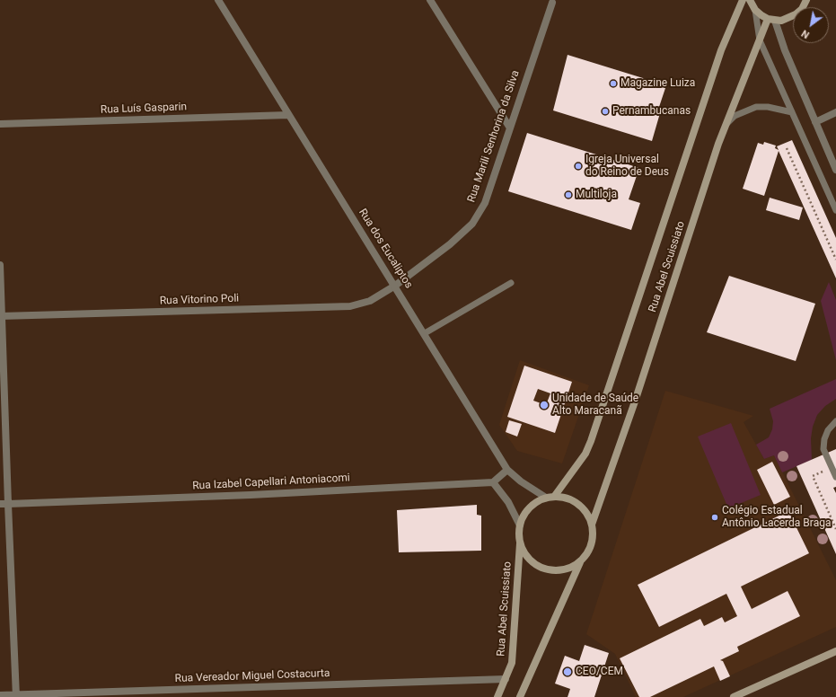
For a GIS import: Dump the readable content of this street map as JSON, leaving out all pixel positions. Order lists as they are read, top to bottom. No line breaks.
{"streets":{"main road":["Rua Abel Scuissiato"],"street":["Rua Luís Gasparin","Rua Marili Senhorina da Silva","Rua dos Eucaliptos","Rua Vitorino Poli","Rua Izabel Capellari Antoniacomi","Rua Vereador Miguel Costacurta"]},"crossings":[["Rua Luís Gasparin","Rua dos Eucaliptos"],["Rua Marili Senhorina da Silva","Rua dos Eucaliptos"],["Rua Marili Senhorina da Silva","Rua Vitorino Poli"],["Rua dos Eucaliptos","Rua Abel Scuissiato"],["Rua dos Eucaliptos","Rua Vitorino Poli"],["Rua Abel Scuissiato","Rua Vereador Miguel Costacurta"]],"places":["Magazine Luiza","Pernambucanas","Igreja Universal do Reino de Deus","Multiloja","Unidade de Saúde Alto Maracanã","Colégio Estadual Antônio Lacerda Braga","CEO/CEM"],"north":"bottom left"}
